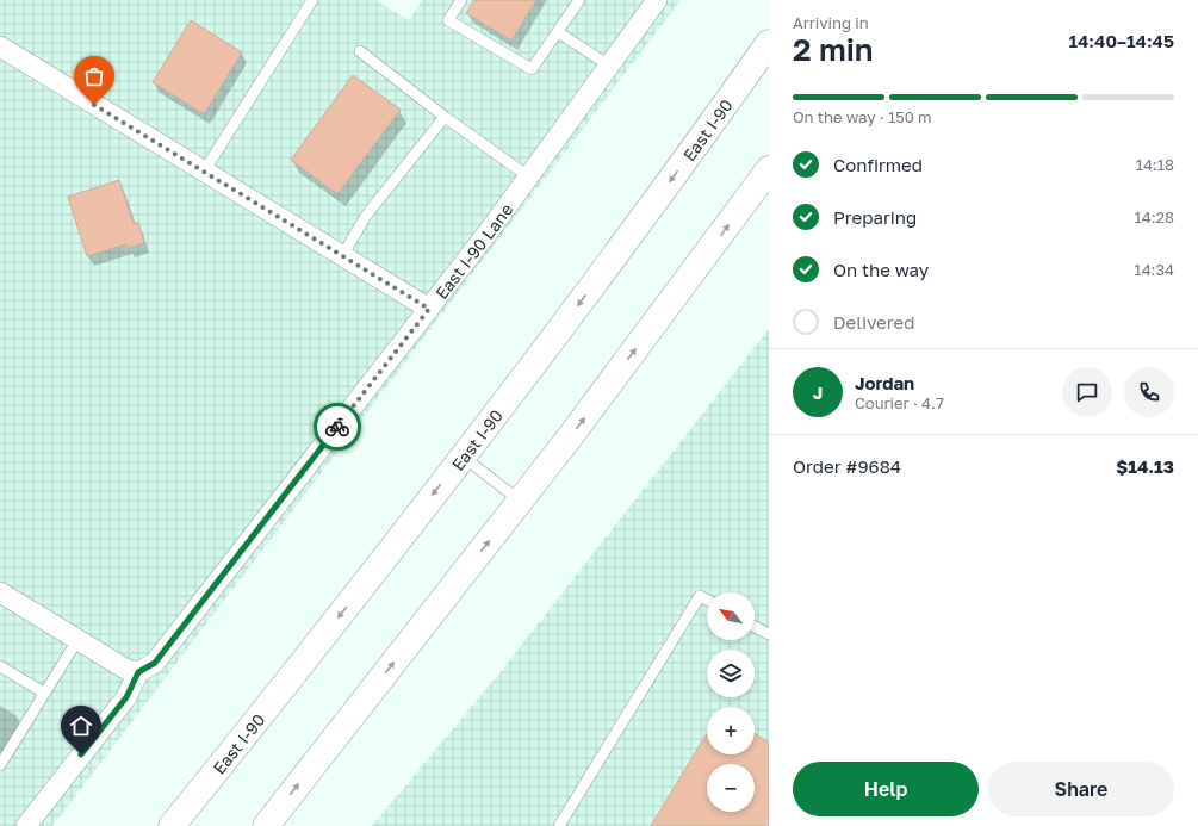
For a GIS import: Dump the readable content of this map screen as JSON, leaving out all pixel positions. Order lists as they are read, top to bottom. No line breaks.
{"streets":{"highway":["East I-90"],"street":["East I-90 Lane"]},"north":"top left","page":{"heading":["2 min","Arriving in","14:40–14:45"],"panel":["Jordan","Courier · 4.7","Order #9684","$14.13"],"bar":"On the way · 150 m","list":[["Confirmed","14:18"],["Preparing","14:28"],["On the way","14:34"],"Delivered"],"round":"J","map_buttons":["+","−"],"buttons":["Help","Share"]}}
